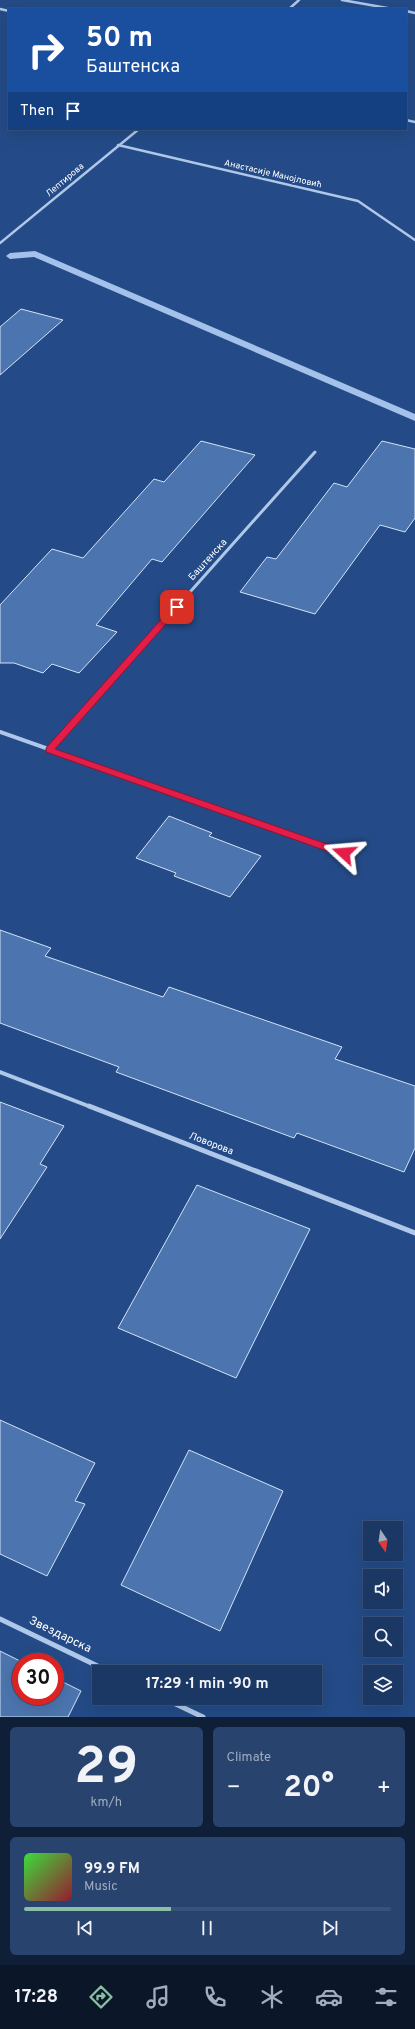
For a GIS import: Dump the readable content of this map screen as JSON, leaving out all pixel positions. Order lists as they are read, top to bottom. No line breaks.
{"streets":{"street":["Анастасије Манојловић","Лептирова","Баштенска","Ловорова","Звездарска"]},"crossings":[["Анастасије Манојловић","Лептирова"]],"north":"bottom","page":{"turn":["50 m","Баштенска"],"then":"Then","limit":"30","trip":"17:29 · 1 min · 90 m","tile":[["29","km/h"],"Climate"],"heat":["−","20°","+"],"song":["99.9 FM","Music"],"tabs":"17:28"}}
